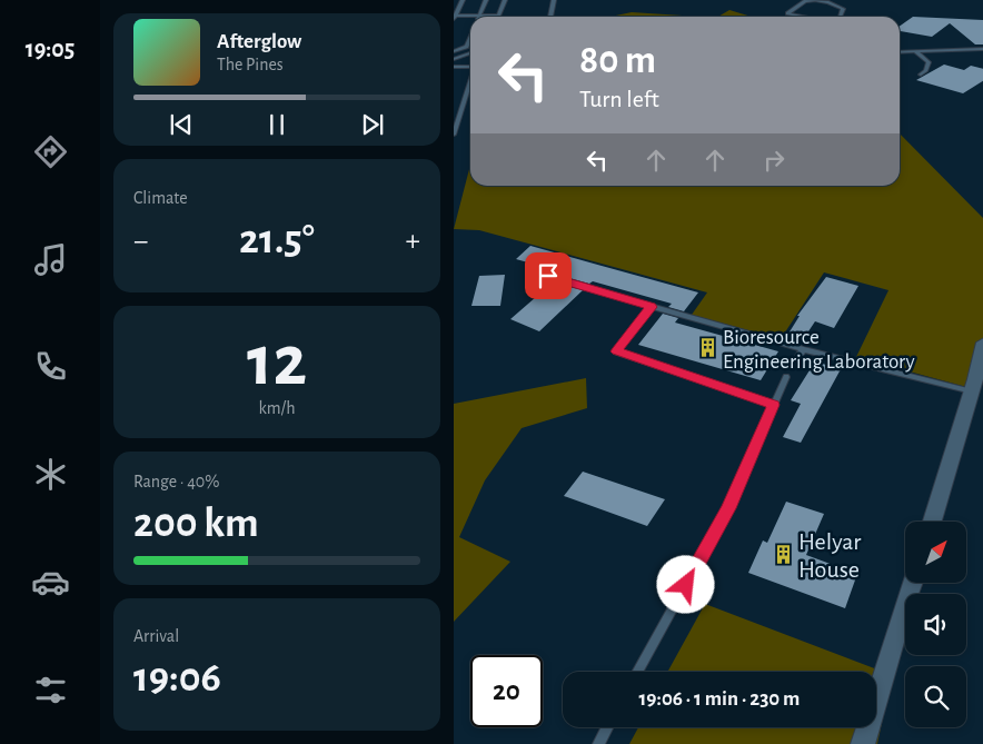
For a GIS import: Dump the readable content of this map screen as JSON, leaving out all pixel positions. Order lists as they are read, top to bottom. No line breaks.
{"places":{"building":["Bioresource Engineering Laboratory","Helyar House"]},"north":"top right","page":{"tabs":"19:05","turn":["80 m","Turn left"],"song":["Afterglow","The Pines"],"tile":["Climate",["12","km/h"],["Range · 40%","200 km"],["Arrival","19:06"]],"heat":["−","21.5°","+"],"limit":"20","trip":"19:06 · 1 min · 230 m"}}
